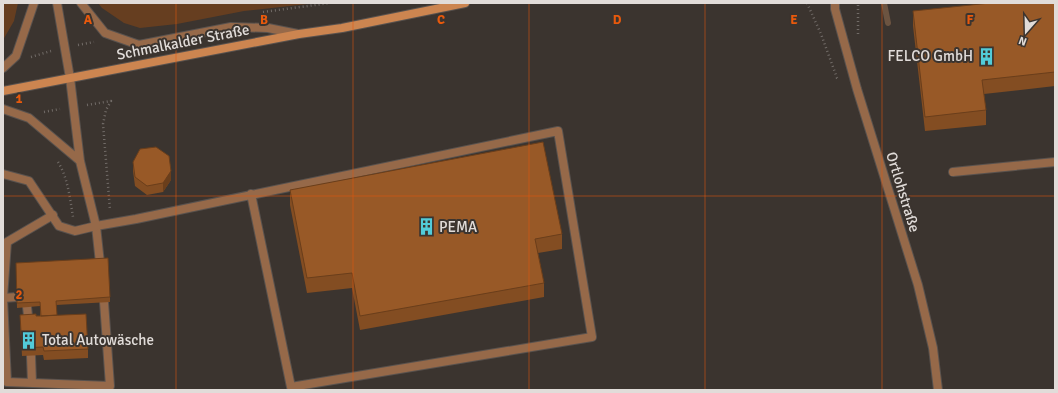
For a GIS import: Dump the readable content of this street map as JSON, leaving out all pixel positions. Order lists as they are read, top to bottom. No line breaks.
{"streets":{"main road":["Schmalkalder Straße"],"street":["Ortlohstraße"]},"places":{"building":["FELCO GmbH","PEMA","Total Autowäsche"]},"north":"bottom","grid":{"columns":["A","B","C","D","E","F"],"rows":["1","2"]}}
